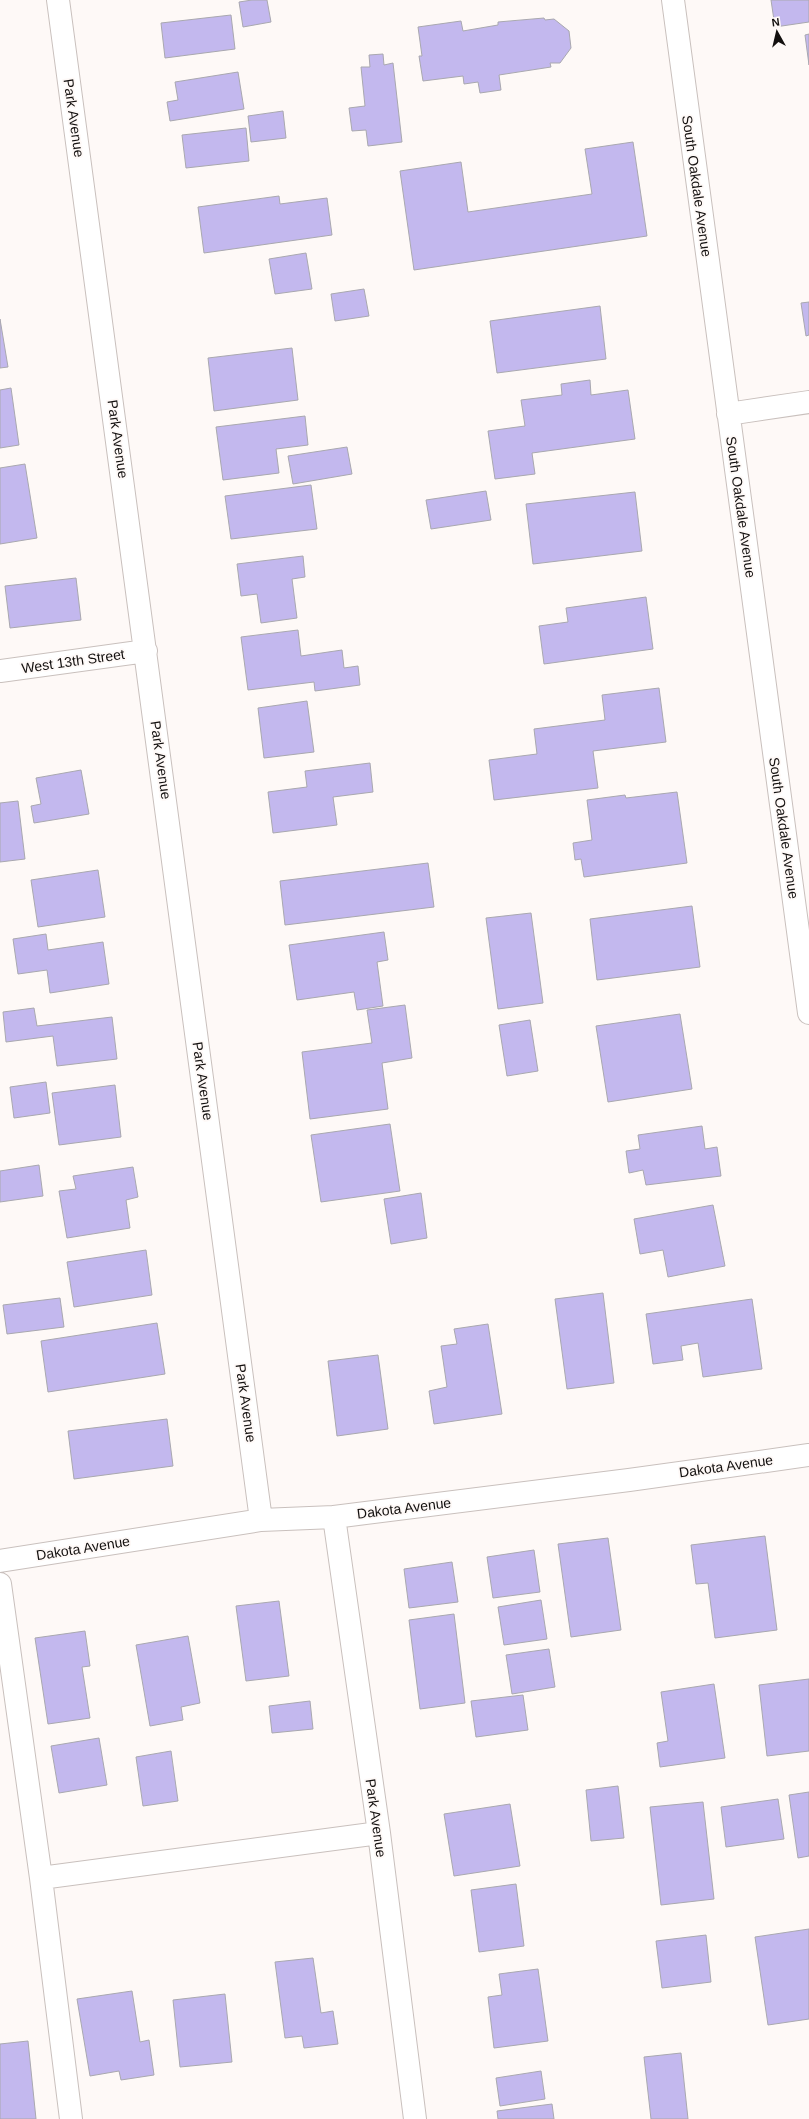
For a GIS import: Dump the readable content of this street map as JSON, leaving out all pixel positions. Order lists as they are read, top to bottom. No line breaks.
{"streets":{"street":["Park Avenue","South Oakdale Avenue","West 13th Street","Dakota Avenue"]},"crossings":[["Park Avenue","West 13th Street"],["Park Avenue","Dakota Avenue"]],"north":"top"}
